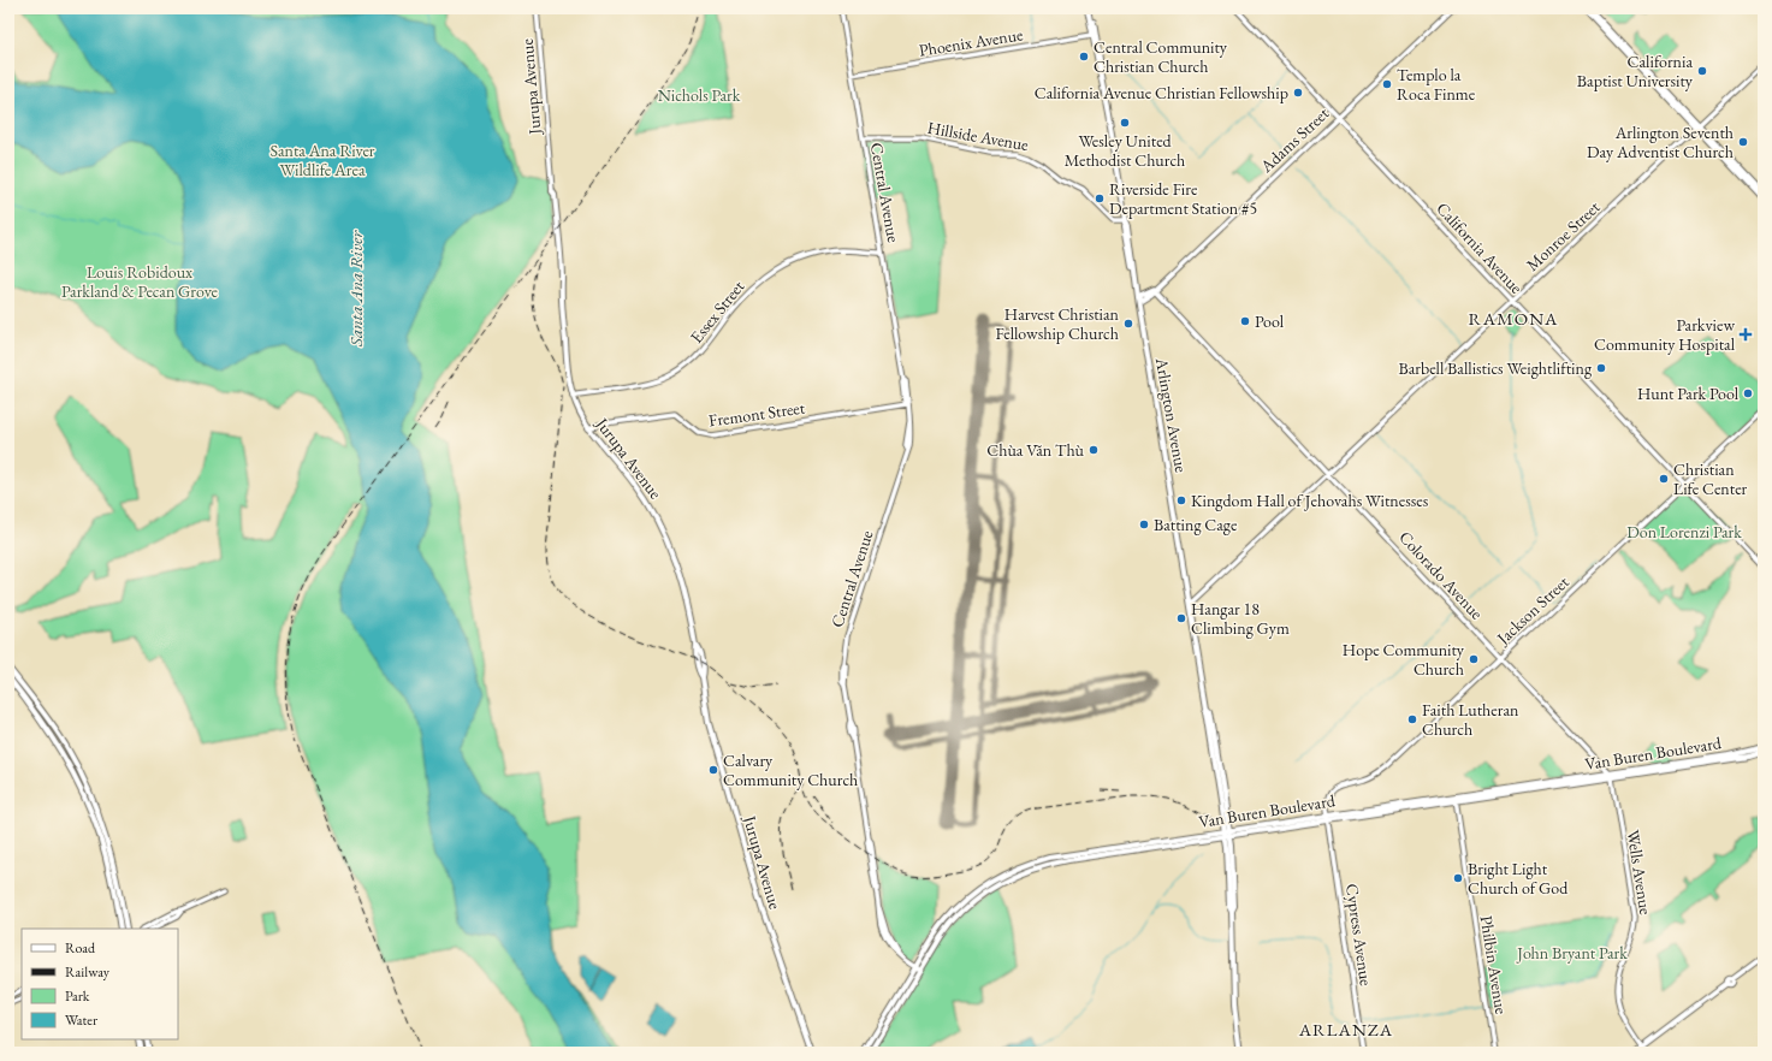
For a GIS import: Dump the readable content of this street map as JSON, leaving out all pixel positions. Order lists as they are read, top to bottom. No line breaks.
{"streets":{"main road":["Phoenix Avenue","Jurupa Avenue","Hillside Avenue","Adams Street","Central Avenue","Monroe Street","California Avenue","Essex Street","Fremont Street","Arlington Avenue","Colorado Avenue","Jackson Street","Van Buren Boulevard","Wells Avenue","Cypress Avenue","Philbin Avenue"]},"crossings":[["Phoenix Avenue","Central Avenue"],["Phoenix Avenue","Arlington Avenue"],["Jurupa Avenue","Essex Street"],["Jurupa Avenue","Fremont Street"],["Hillside Avenue","Central Avenue"],["Hillside Avenue","Arlington Avenue"],["Adams Street","California Avenue"],["Adams Street","Arlington Avenue"],["Adams Street","Colorado Avenue"],["Central Avenue","Essex Street"],["Central Avenue","Fremont Street"],["Central Avenue","Van Buren Boulevard"],["Monroe Street","California Avenue"],["Monroe Street","Arlington Avenue"],["Monroe Street","Colorado Avenue"],["California Avenue","Jackson Street"],["Arlington Avenue","Van Buren Boulevard"],["Colorado Avenue","Jackson Street"],["Colorado Avenue","Van Buren Boulevard"],["Colorado Avenue","Wells Avenue"],["Jackson Street","Van Buren Boulevard"],["Jackson Street","Cypress Avenue"],["Van Buren Boulevard","Wells Avenue"],["Van Buren Boulevard","Cypress Avenue"],["Van Buren Boulevard","Philbin Avenue"]],"districts":["RAMONA","ARLANZA"],"water":["Santa Ana River"],"parks":["Nichols Park","Santa Ana River Wildlife Area","Louis Robidoux Parkland & Pecan Grove","Don Lorenzi Park","John Bryant Park"],"places":{"other":["Central Community Christian Church","California Baptist University","Templo la Roca Finme","California Avenue Christian Fellowship","Wesley United Methodist Church","Arlington Seventh Day Adventist Church","Riverside Fire Department Station #5","Pool","Harvest Christian Fellowship Church","Barbell Ballistics Weightlifting","Hunt Park Pool","Chùa Văn Thù","Christian Life Center","Kingdom Hall of Jehovahs Witnesses","Batting Cage","Hangar 18 Climbing Gym","Hope Community Church","Faith Lutheran Church","Calvary Community Church","Bright Light Church of God"],"health":["Parkview Community Hospital"]},"legend":["Road","Railway","Park","Water"]}
